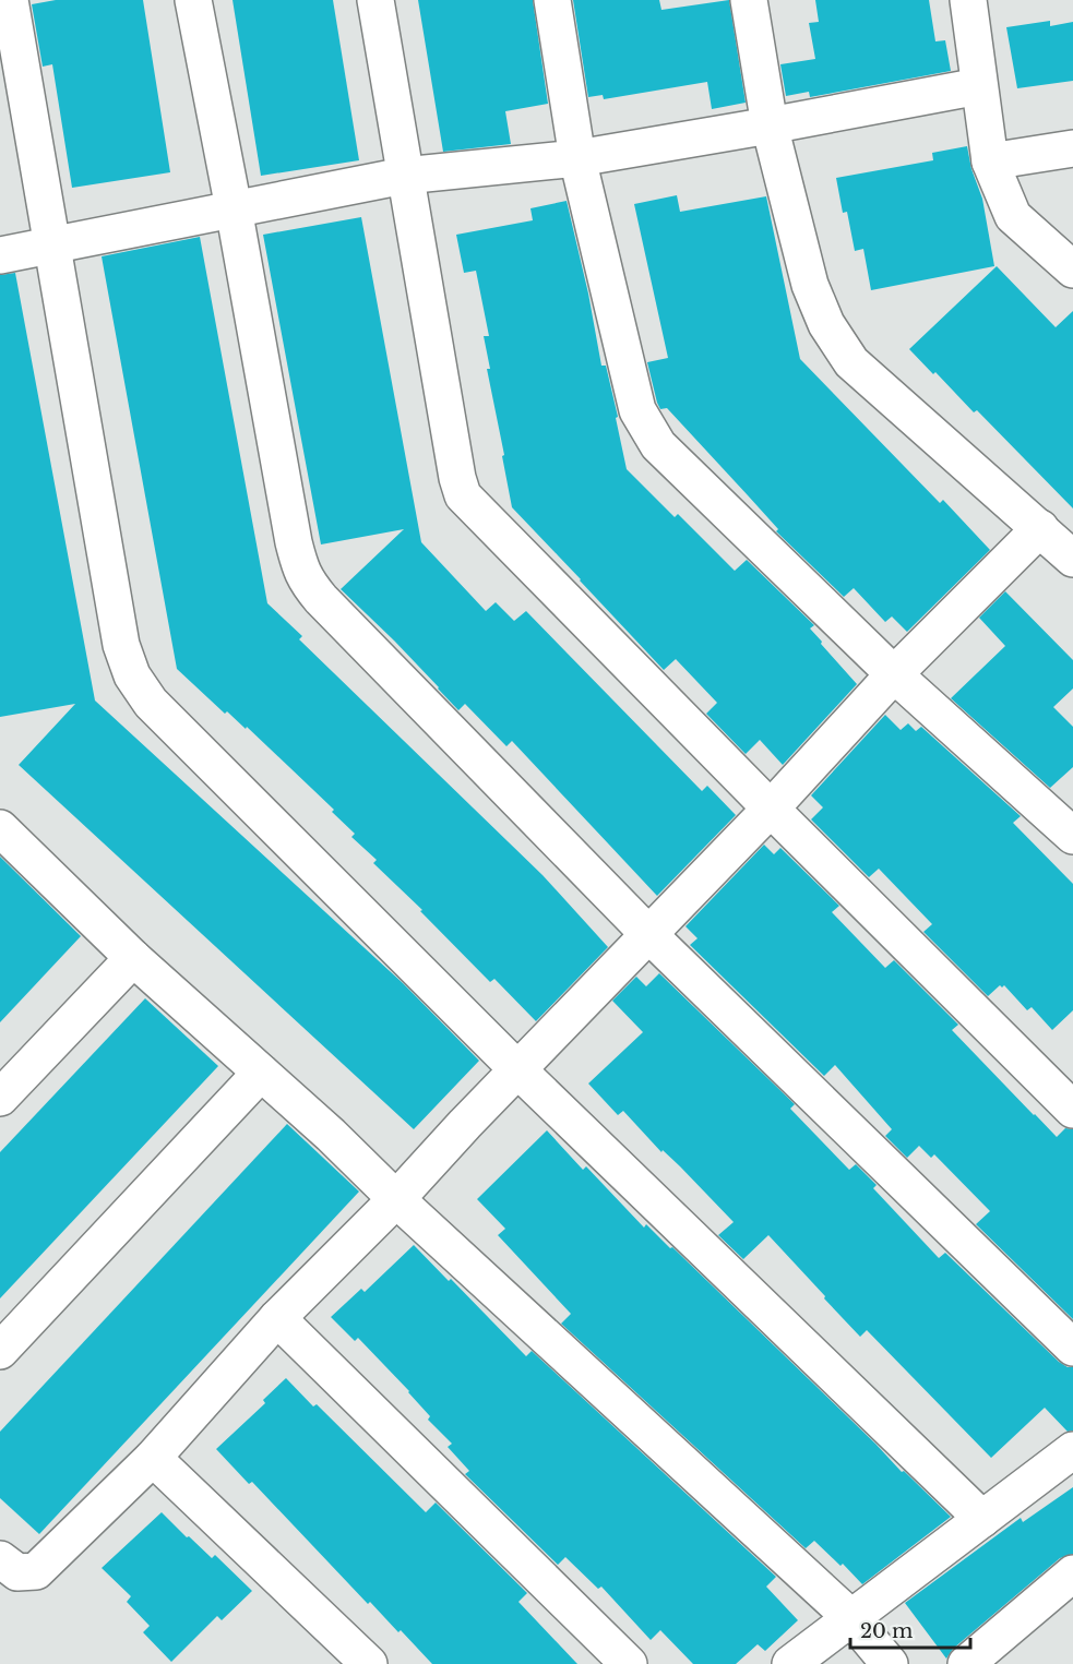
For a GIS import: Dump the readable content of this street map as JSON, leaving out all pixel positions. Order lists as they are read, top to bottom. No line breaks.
{"scale_bar":"20 m"}
